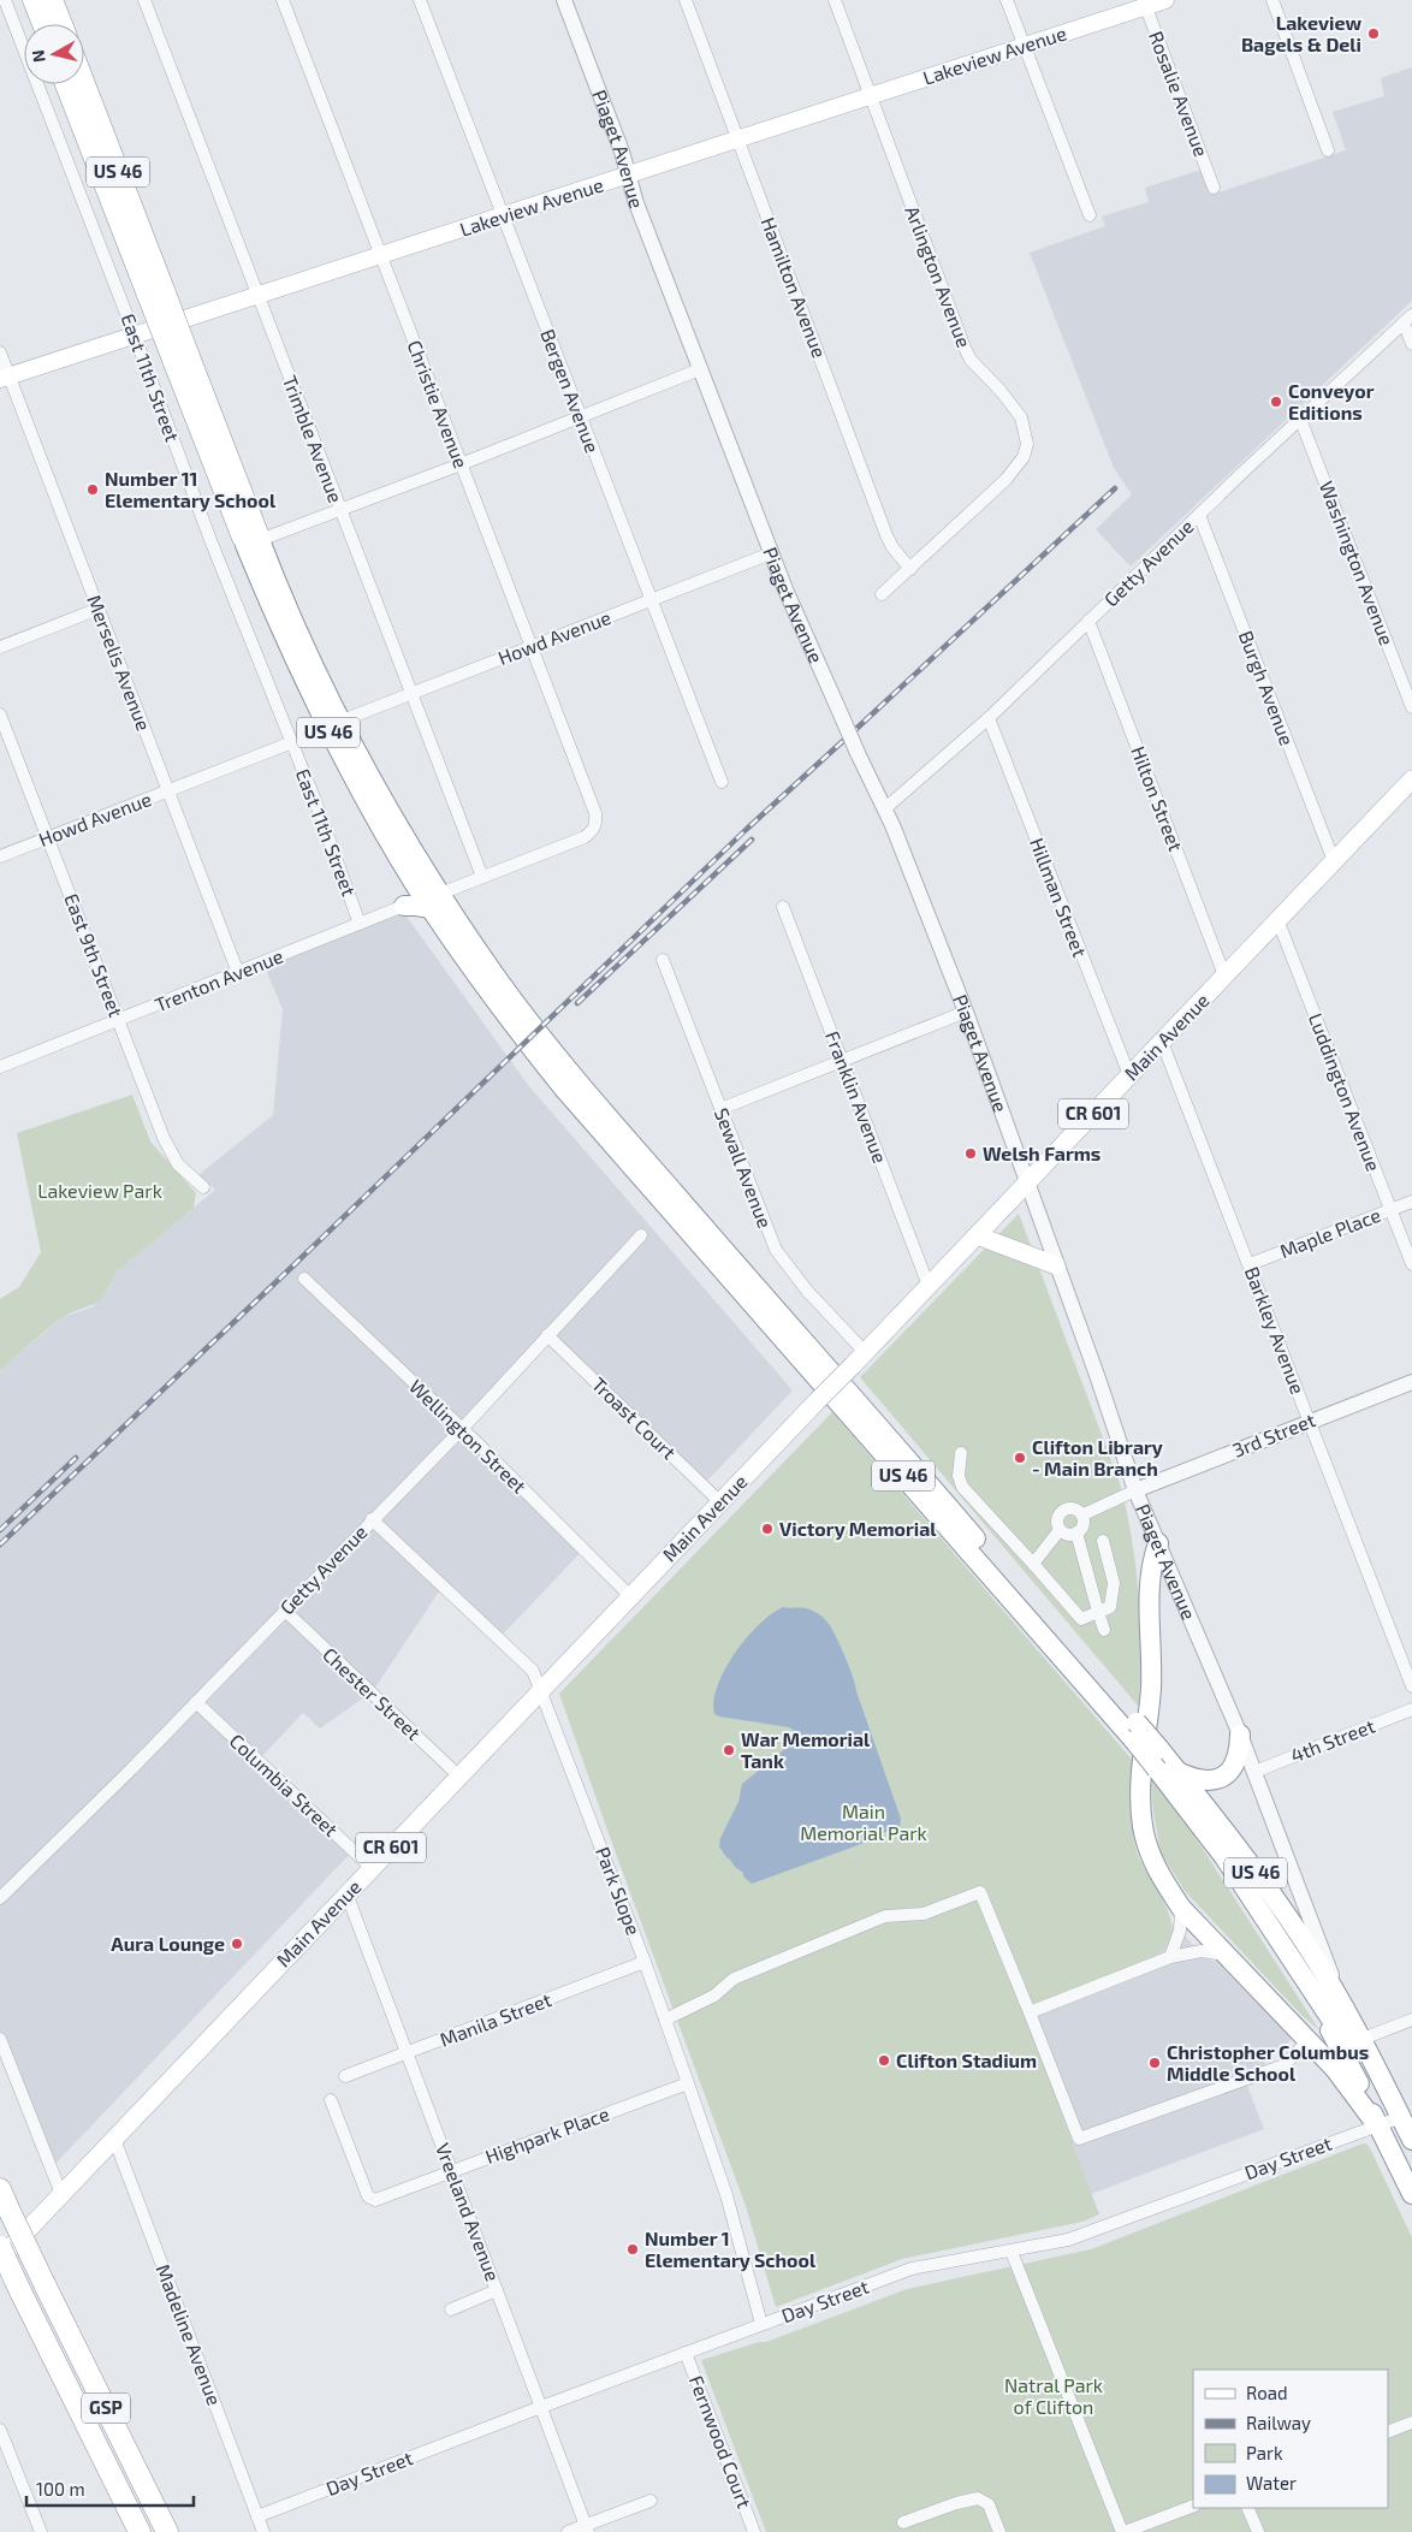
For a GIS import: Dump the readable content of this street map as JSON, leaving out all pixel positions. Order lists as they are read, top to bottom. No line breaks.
{"streets":{"highway":["Piaget Avenue","US 46","GSP"],"main road":["Lakeview Avenue","Main Avenue","CR 601"],"street":["Rosalie Avenue","Arlington Avenue","Hamilton Avenue","East 11th Street","Bergen Avenue","Christie Avenue","Trimble Avenue","Getty Avenue","Washington Avenue","Howd Avenue","Merselis Avenue","Burgh Avenue","Hilton Street","Hillman Street","East 9th Street","Trenton Avenue","Luddington Avenue","Franklin Avenue","Sewall Avenue","Maple Place","Barkley Avenue","Troast Court","3rd Street","Wellington Street","Chester Street","4th Street","Columbia Street","Park Slope","Manila Street","Highpark Place","Day Street","Vreeland Avenue","Madeline Avenue","Fernwood Court"]},"crossings":[["Lakeview Avenue","Rosalie Avenue"],["Lakeview Avenue","Piaget Avenue"],["Lakeview Avenue","Arlington Avenue"],["Lakeview Avenue","Hamilton Avenue"],["Lakeview Avenue","East 11th Street"],["Lakeview Avenue","Bergen Avenue"],["Lakeview Avenue","Christie Avenue"],["Lakeview Avenue","Trimble Avenue"],["Lakeview Avenue","Merselis Avenue"],["Piaget Avenue","US 46"],["Piaget Avenue","Getty Avenue"],["Piaget Avenue","Howd Avenue"],["Piaget Avenue","Main Avenue"],["Piaget Avenue","3rd Street"],["Piaget Avenue","4th Street"],["Piaget Avenue","Day Street"],["US 46","Howd Avenue"],["US 46","Day Street"],["Arlington Avenue","Hamilton Avenue"],["East 11th Street","Howd Avenue"],["East 11th Street","Trenton Avenue"],["Bergen Avenue","Howd Avenue"],["Christie Avenue","Trimble Avenue"],["Christie Avenue","Howd Avenue"],["Trimble Avenue","Howd Avenue"],["Getty Avenue","Washington Avenue"],["Getty Avenue","Burgh Avenue"],["Getty Avenue","Hilton Street"],["Getty Avenue","Hillman Street"],["Getty Avenue","Troast Court"],["Getty Avenue","Wellington Street"],["Getty Avenue","Chester Street"],["Getty Avenue","Columbia Street"],["Getty Avenue","Park Slope"],["Howd Avenue","Merselis Avenue"],["Howd Avenue","East 9th Street"],["Merselis Avenue","Trenton Avenue"],["Burgh Avenue","Main Avenue"],["Hilton Street","Main Avenue"],["Hillman Street","Main Avenue"],["East 9th Street","Trenton Avenue"],["Main Avenue","Luddington Avenue"],["Main Avenue","Franklin Avenue"],["Main Avenue","Sewall Avenue"],["Main Avenue","Barkley Avenue"],["Main Avenue","Troast Court"],["Main Avenue","Wellington Street"],["Main Avenue","Chester Street"],["Main Avenue","Columbia Street"],["Main Avenue","Park Slope"],["Main Avenue","Vreeland Avenue"],["Main Avenue","Madeline Avenue"],["Luddington Avenue","Maple Place"],["Maple Place","Barkley Avenue"],["Barkley Avenue","3rd Street"],["Park Slope","Manila Street"],["Park Slope","Highpark Place"],["Park Slope","Day Street"],["Manila Street","Vreeland Avenue"],["Highpark Place","Vreeland Avenue"],["Day Street","Vreeland Avenue"],["Day Street","Madeline Avenue"],["Day Street","Fernwood Court"]],"parks":["Lakeview Park","Main Memorial Park","Natral Park of Clifton"],"places":["Lakeview Bagels & Deli","Conveyor Editions","Number 11 Elementary School","Welsh Farms","Clifton Library - Main Branch","Victory Memorial","War Memorial Tank","Aura Lounge","Clifton Stadium","Christopher Columbus Middle School","Number 1 Elementary School"],"legend":["Road","Railway","Park","Water"],"scale_bar":"100 m","north":"left"}
